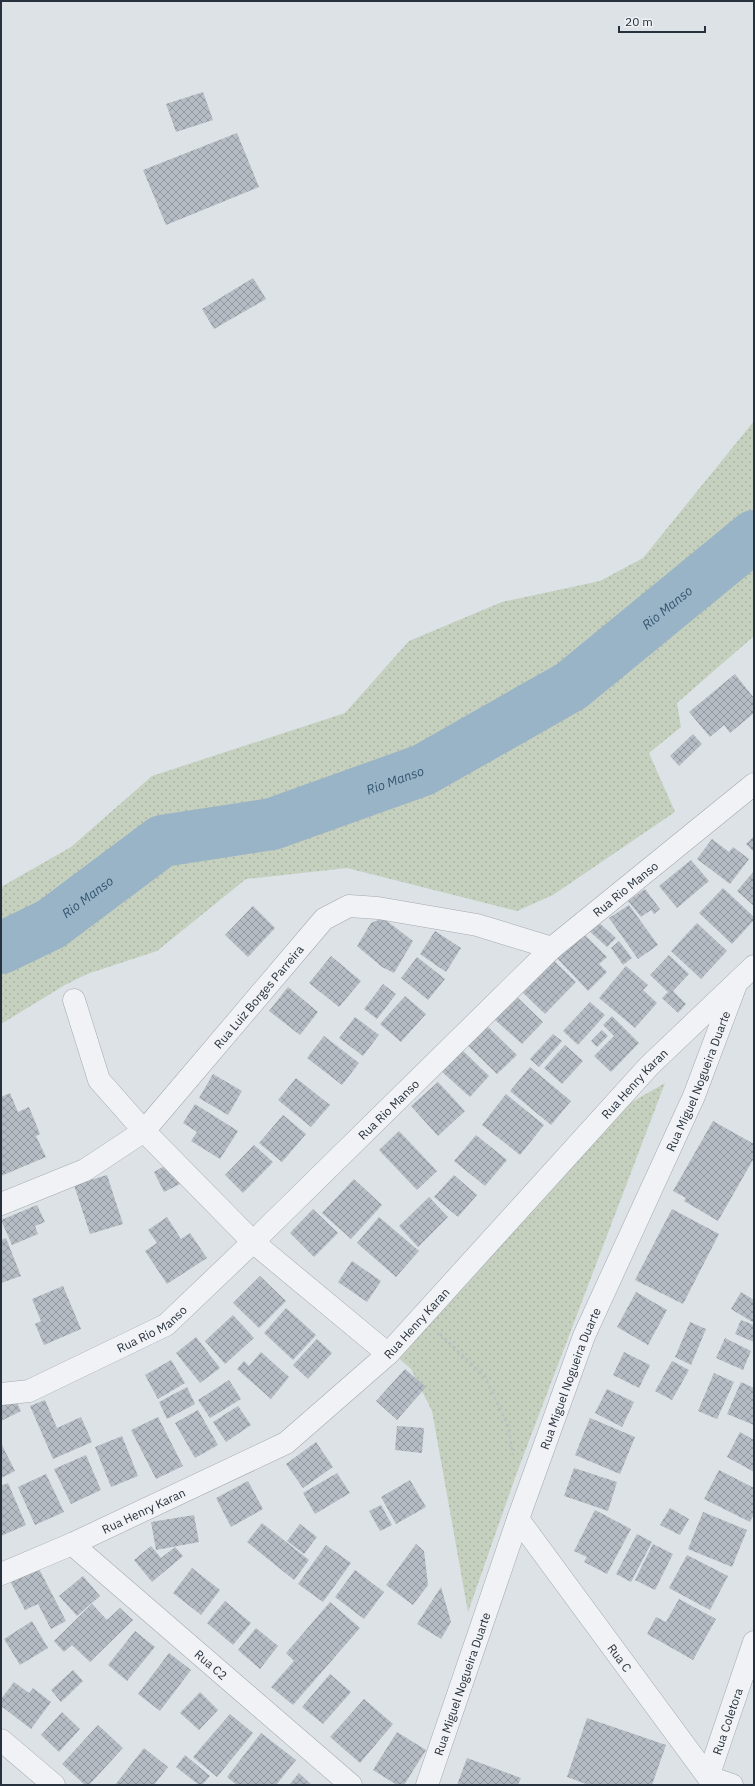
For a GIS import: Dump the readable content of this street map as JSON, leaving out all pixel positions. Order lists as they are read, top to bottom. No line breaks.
{"streets":{"street":["Rua Rio Manso","Rua Luiz Borges Parreira","Rua Miguel Nogueira Duarte","Rua Henry Karan","Rua C","Rua C2","Rua Coletora"]},"crossings":[["Rua Rio Manso","Rua Luiz Borges Parreira"],["Rua Miguel Nogueira Duarte","Rua Henry Karan"],["Rua Miguel Nogueira Duarte","Rua C"],["Rua Henry Karan","Rua C2"],["Rua C","Rua Coletora"]],"water":["Rio Manso"],"scale_bar":"20 m"}
